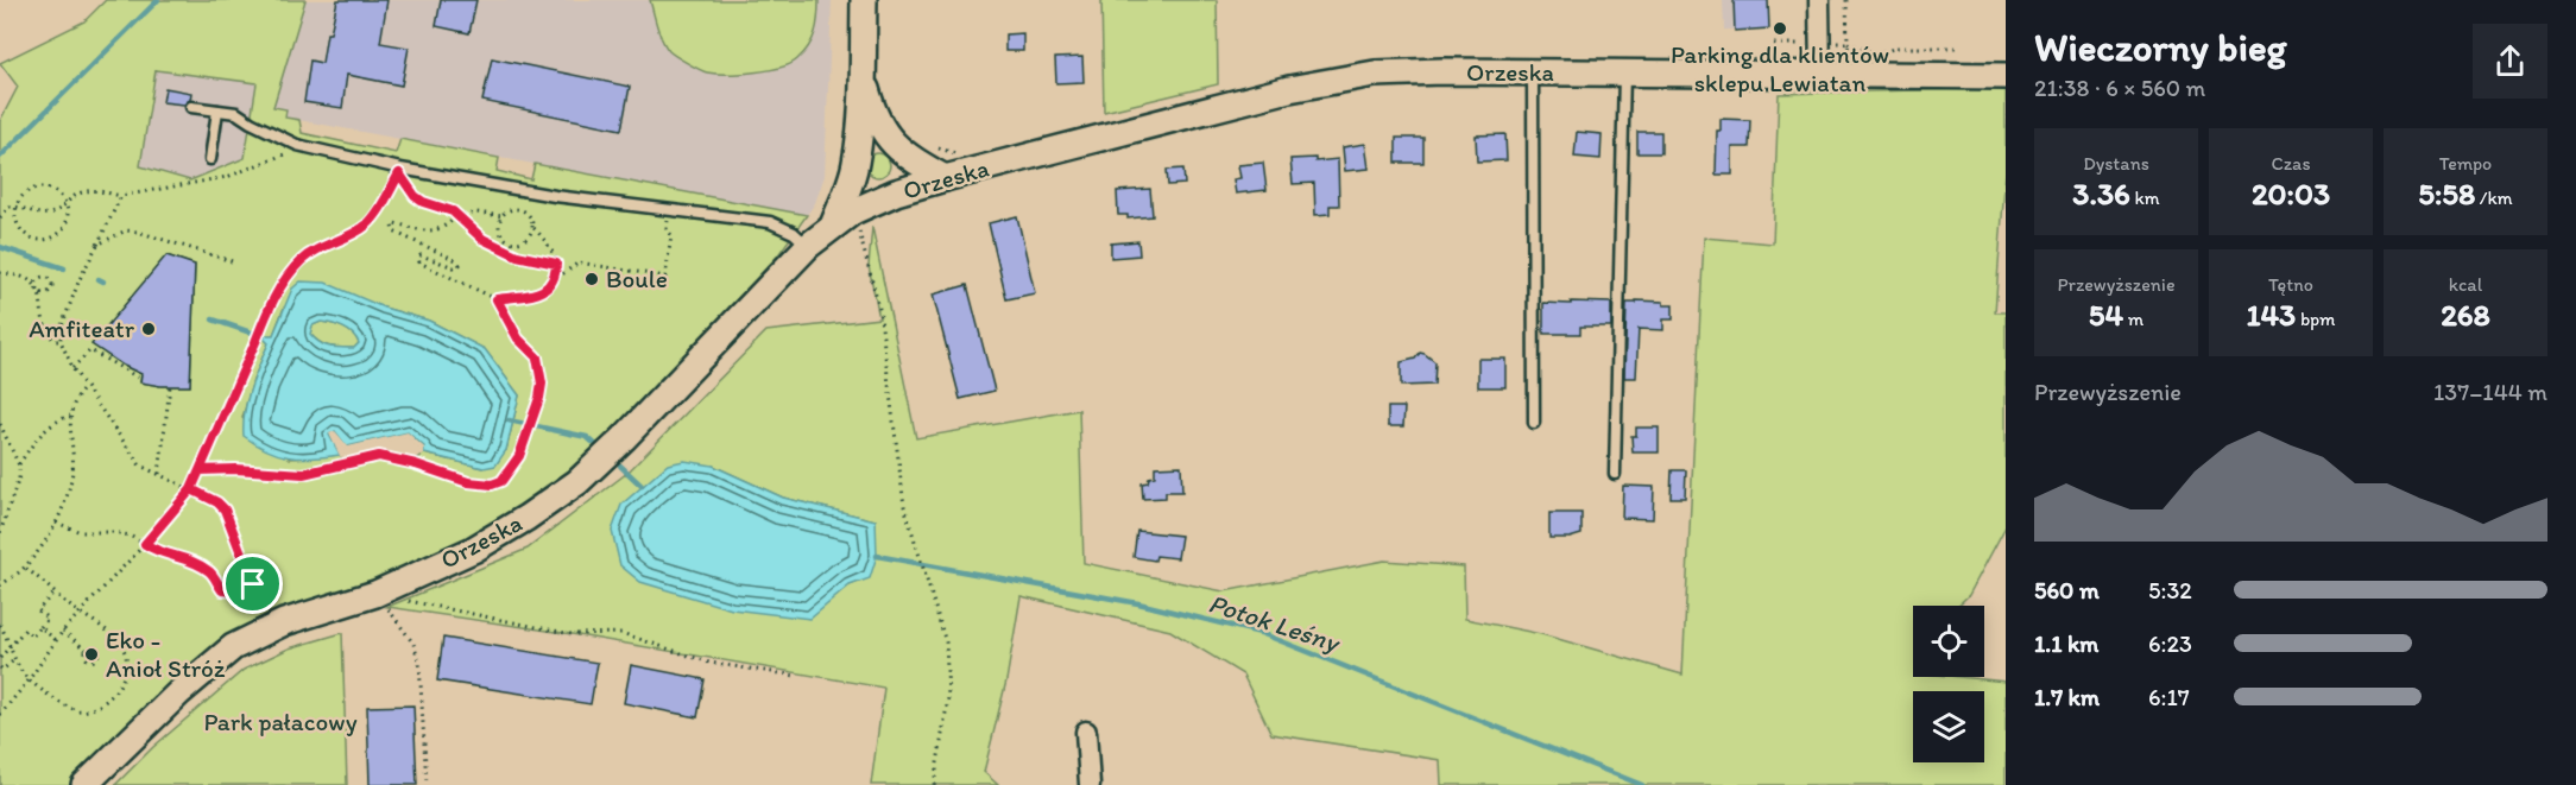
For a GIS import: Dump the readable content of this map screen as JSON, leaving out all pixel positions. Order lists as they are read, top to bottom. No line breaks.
{"streets":{"street":["Orzeska"]},"water":["Potok Leśny"],"parks":["Park pałacowy"],"places":["Parking dla klientów sklepu Lewiatan","Boule","Amfiteatr","Eko - Anioł Stróż"],"page":{"heading":["Wieczorny bieg","21:38 · 6 × 560 m"],"stats":[["Dystans","3.36 km"],["Czas","20:03"],["Tempo","5:58 /km"],["Przewyższenie","54 m"],["Tętno","143 bpm"],["kcal","268"]],"chart":["Przewyższenie","137–144 m"],"list":[{"name":"560 m","note":"5:32"},{"name":"1.1 km","note":"6:23"},{"name":"1.7 km","note":"6:17"}]}}
